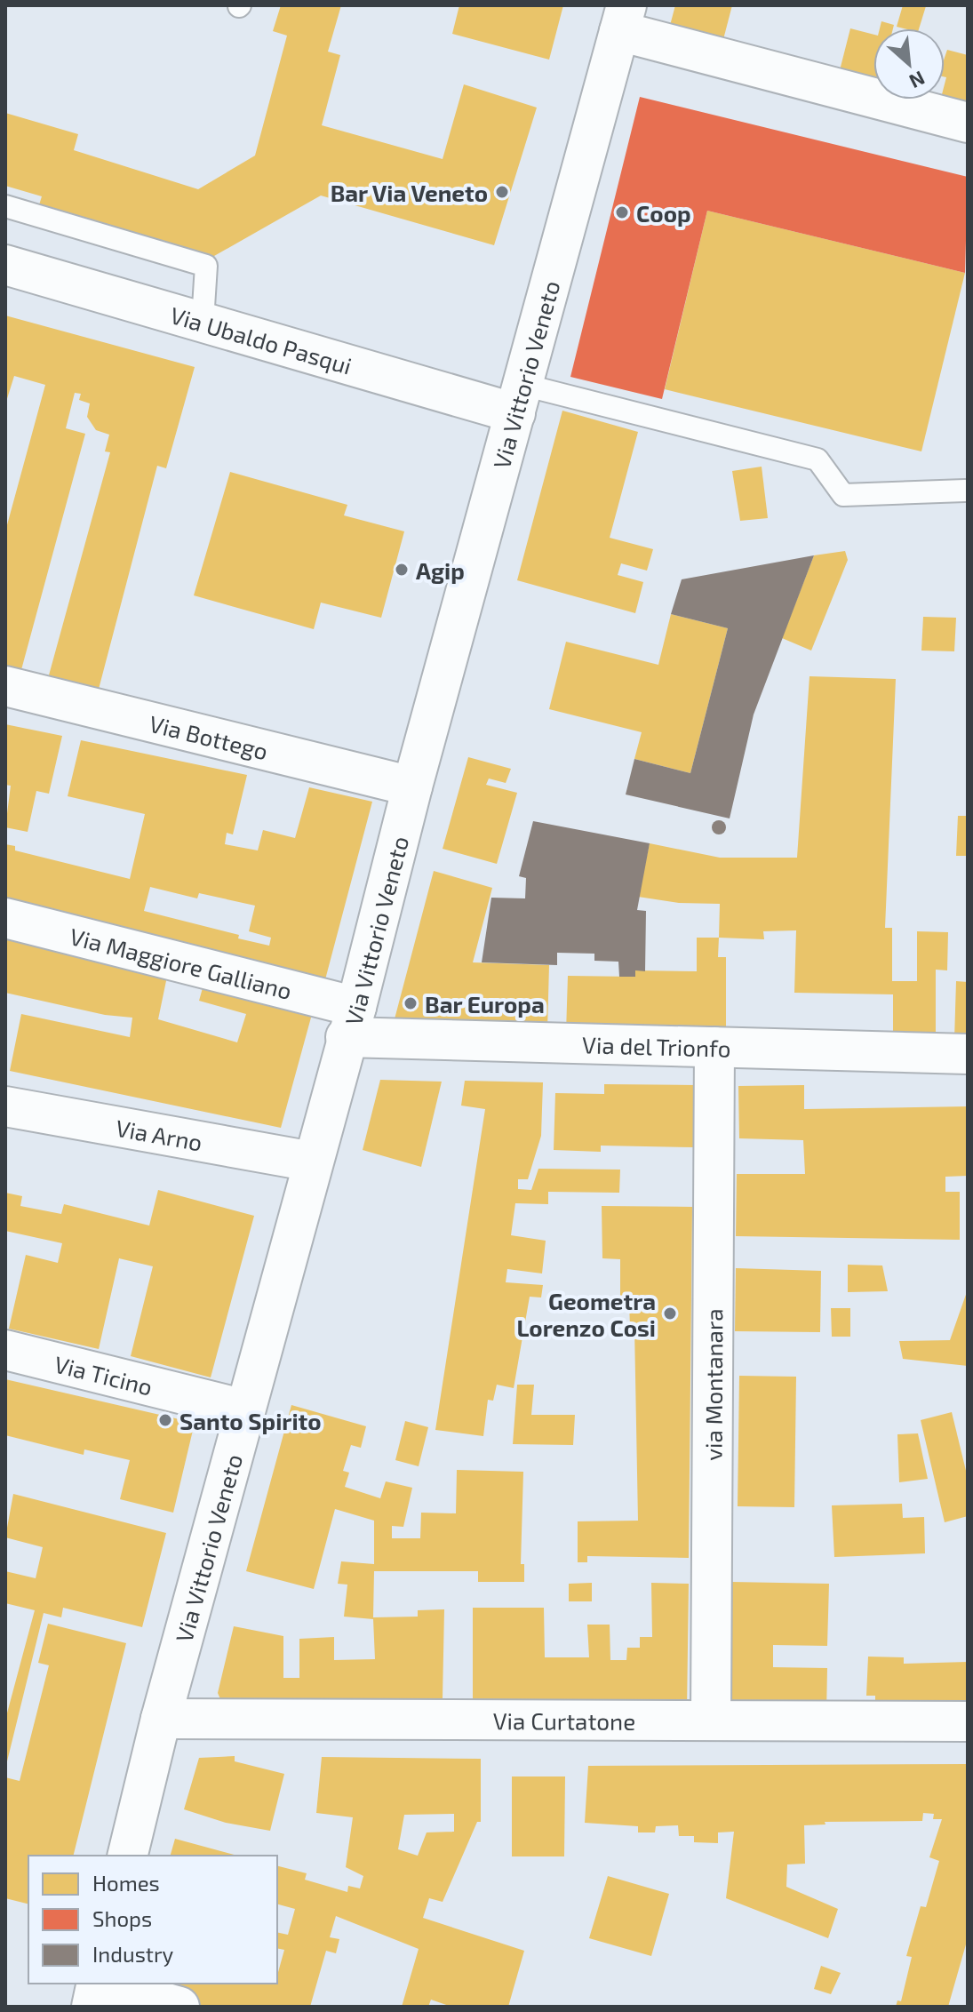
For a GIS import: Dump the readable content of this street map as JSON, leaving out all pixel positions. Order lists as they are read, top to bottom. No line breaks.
{"streets":{"street":["Via Ubaldo Pasqui","Via Vittorio Veneto","Via Bottego","Via Maggiore Galliano","Via del Trionfo","Via Arno","Via Ticino","via Montanara","Via Curtatone"]},"crossings":[["Via Ubaldo Pasqui","Via Vittorio Veneto"],["Via Vittorio Veneto","Via Bottego"],["Via Vittorio Veneto","Via Maggiore Galliano"],["Via Vittorio Veneto","Via del Trionfo"],["Via Vittorio Veneto","Via Arno"],["Via Vittorio Veneto","Via Ticino"],["Via Vittorio Veneto","Via Curtatone"],["Via Maggiore Galliano","Via del Trionfo"],["Via del Trionfo","via Montanara"],["via Montanara","Via Curtatone"]],"places":["Bar Via Veneto","Coop","Agip","Bar Europa","Geometra Lorenzo Cosi","Santo Spirito"],"legend":["Homes","Shops","Industry"],"north":"bottom right"}
